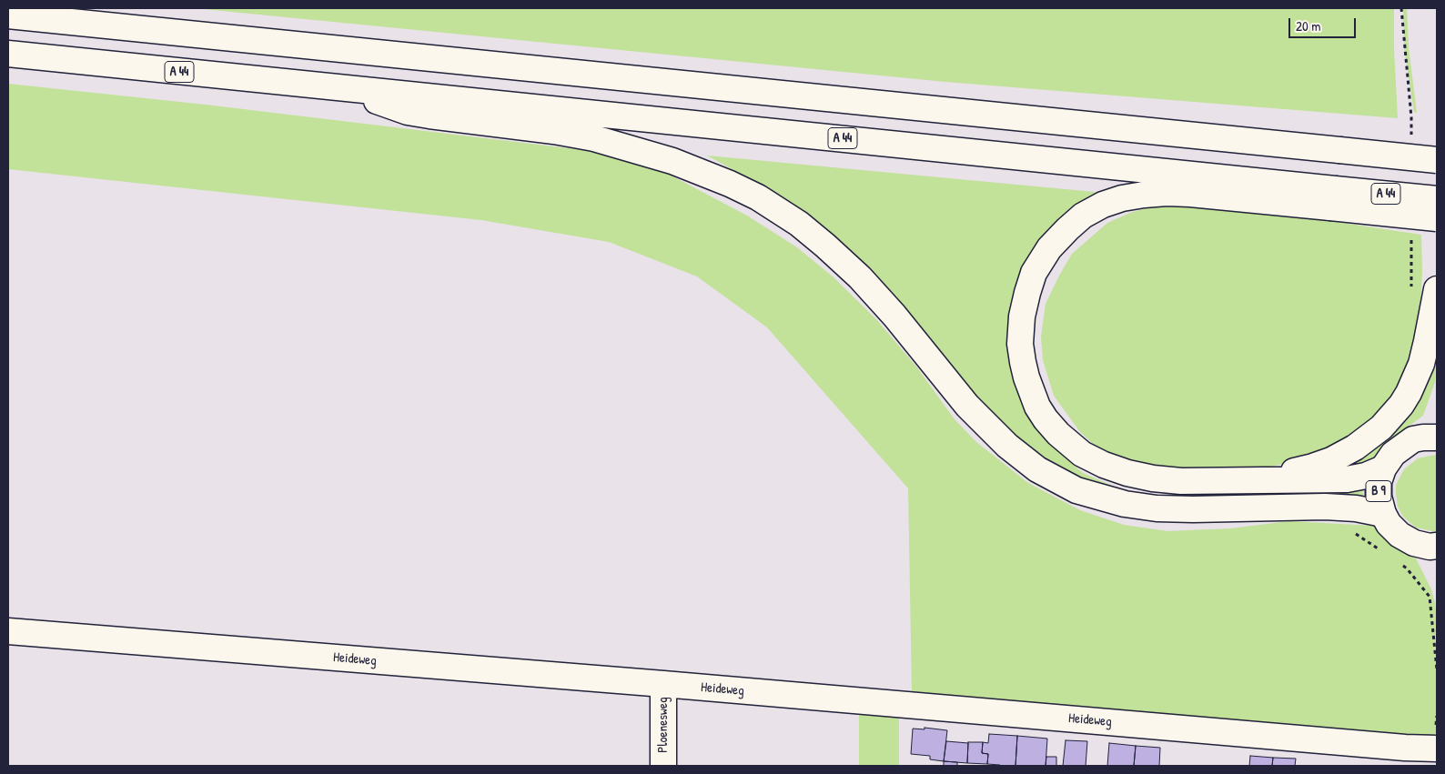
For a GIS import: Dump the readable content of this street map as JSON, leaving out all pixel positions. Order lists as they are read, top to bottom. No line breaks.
{"streets":{"main road":["A 44","B 9","Heideweg","Ploenesweg"]},"crossings":[["Heideweg","Ploenesweg"]],"scale_bar":"20 m"}
